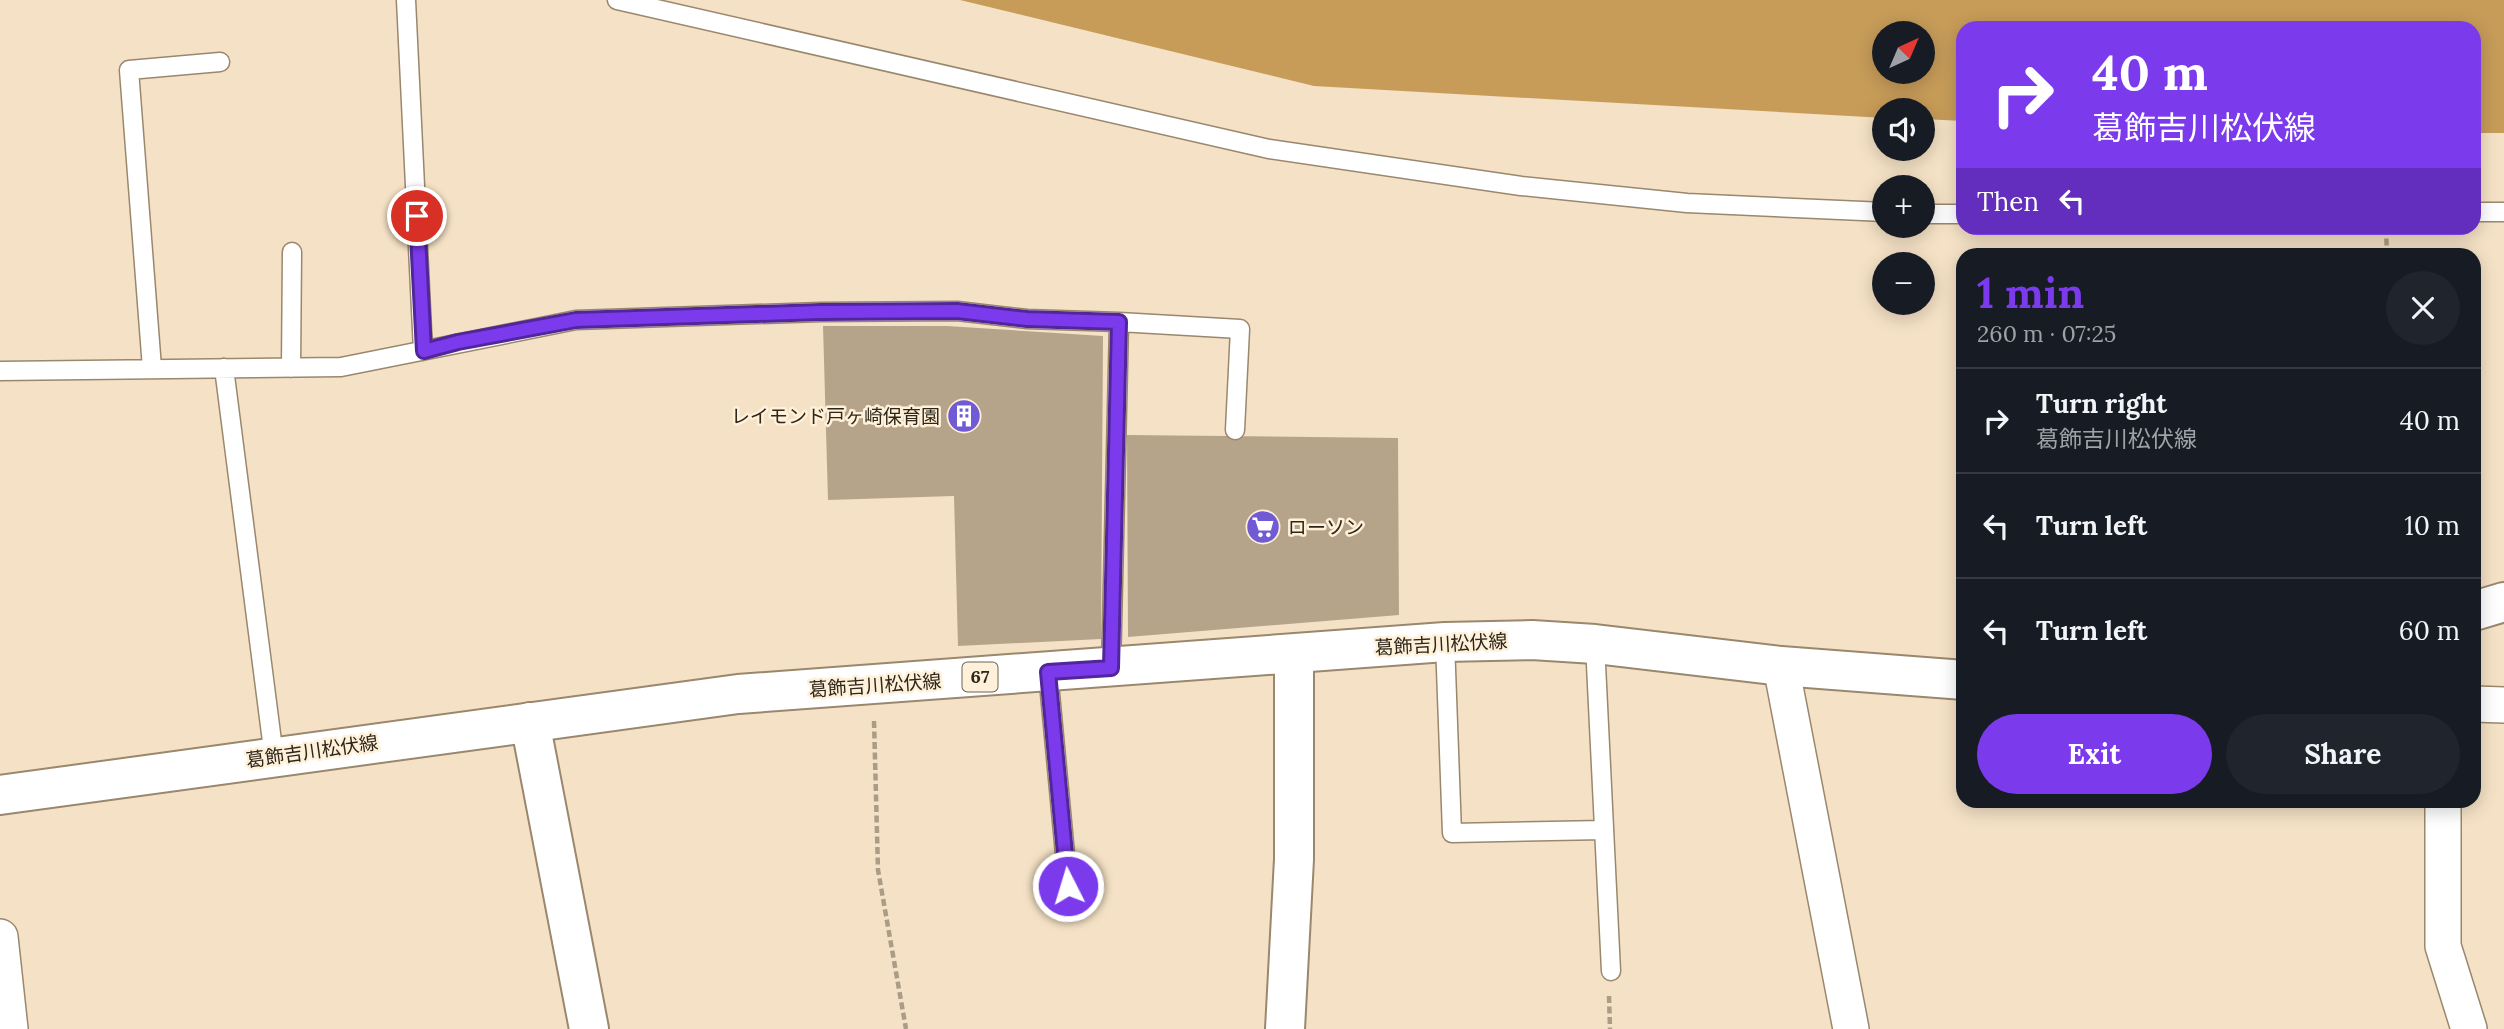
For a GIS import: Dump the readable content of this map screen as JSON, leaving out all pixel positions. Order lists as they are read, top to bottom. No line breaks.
{"streets":{"main road":["葛飾吉川松伏線","67"]},"places":{"building":["レイモンド戸ヶ崎保育園"],"supermarket":["ローソン"]},"north":"top right","page":{"map_buttons":["+","−"],"turn":["40 m","葛飾吉川松伏線"],"then":"Then","heading":["1 min","260 m · 07:25"],"list":[{"name":"Turn right","note":"葛飾吉川松伏線","value":"40 m"},{"name":"Turn left","value":"10 m"},{"name":"Turn left","value":"60 m"}],"buttons":["Exit","Share"]}}
